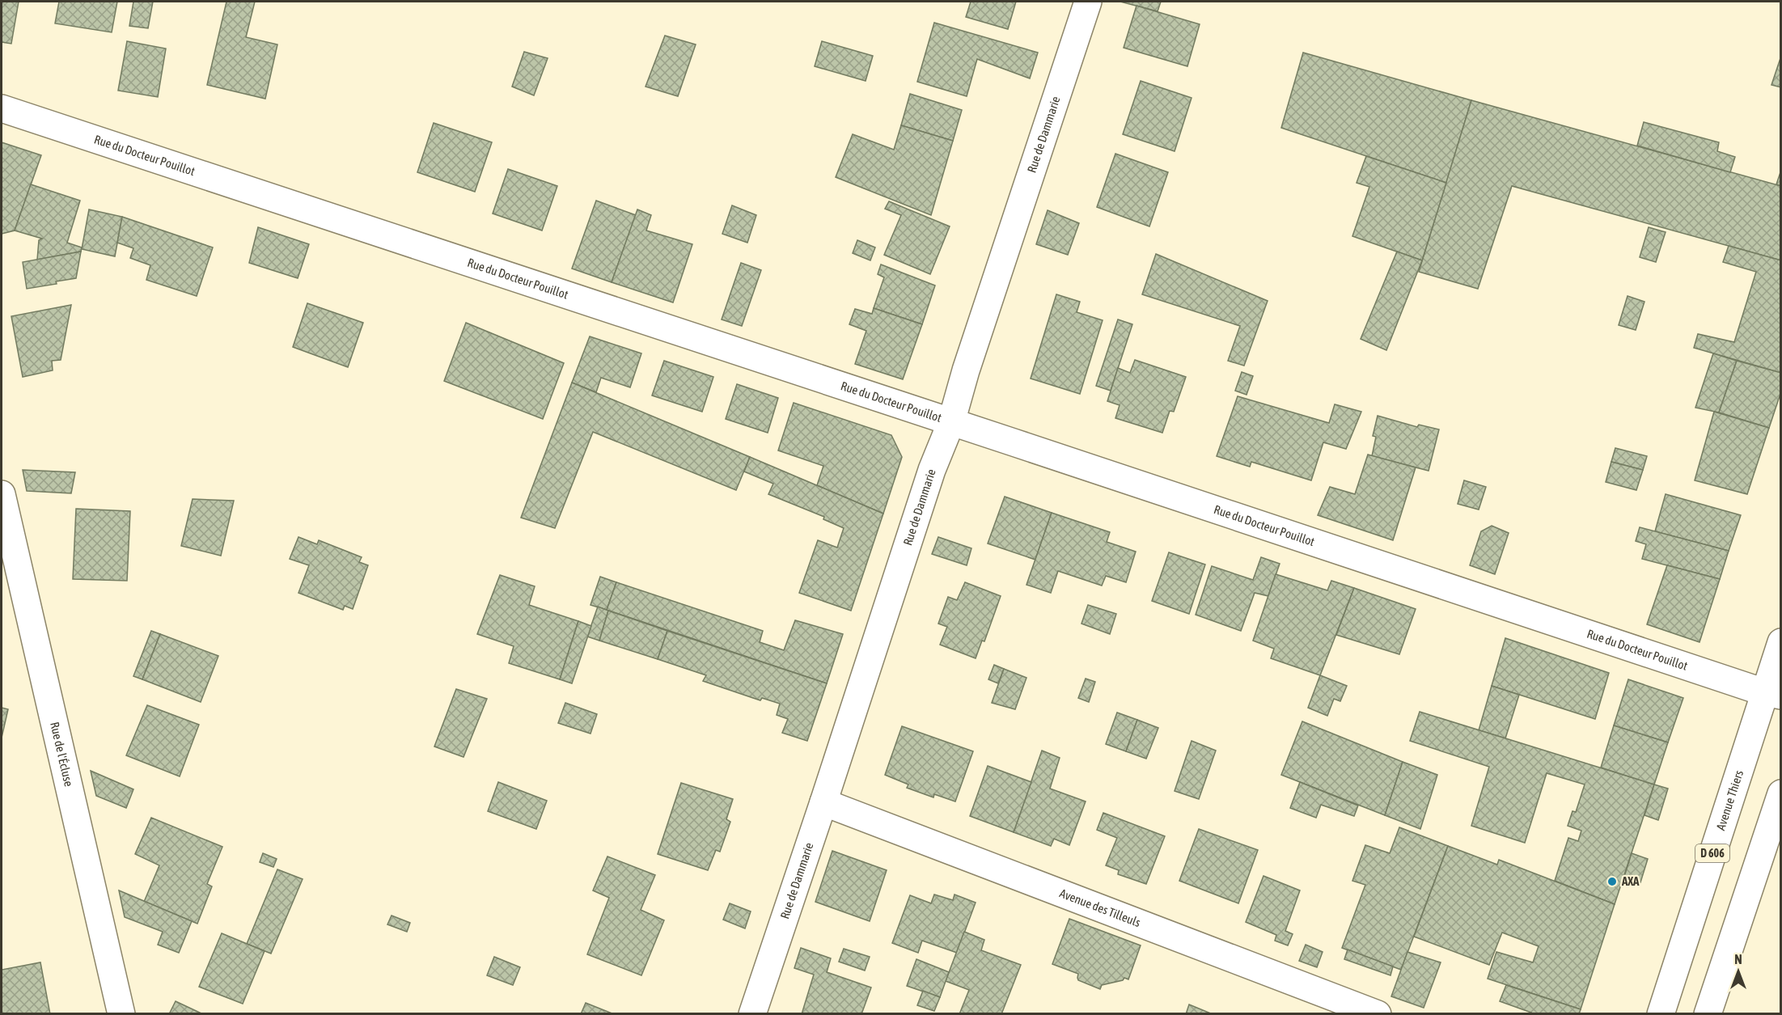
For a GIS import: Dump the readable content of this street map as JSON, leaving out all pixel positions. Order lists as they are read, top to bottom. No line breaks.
{"streets":{"street":["Rue de Dammarie","Rue du Docteur Pouillot","Rue de l'Écluse","Avenue Thiers","D 606","Avenue des Tilleuls"]},"crossings":[["Rue de Dammarie","Rue du Docteur Pouillot"],["Rue de Dammarie","Avenue des Tilleuls"],["Rue du Docteur Pouillot","Avenue Thiers"]],"places":["AXA"],"north":"top"}
